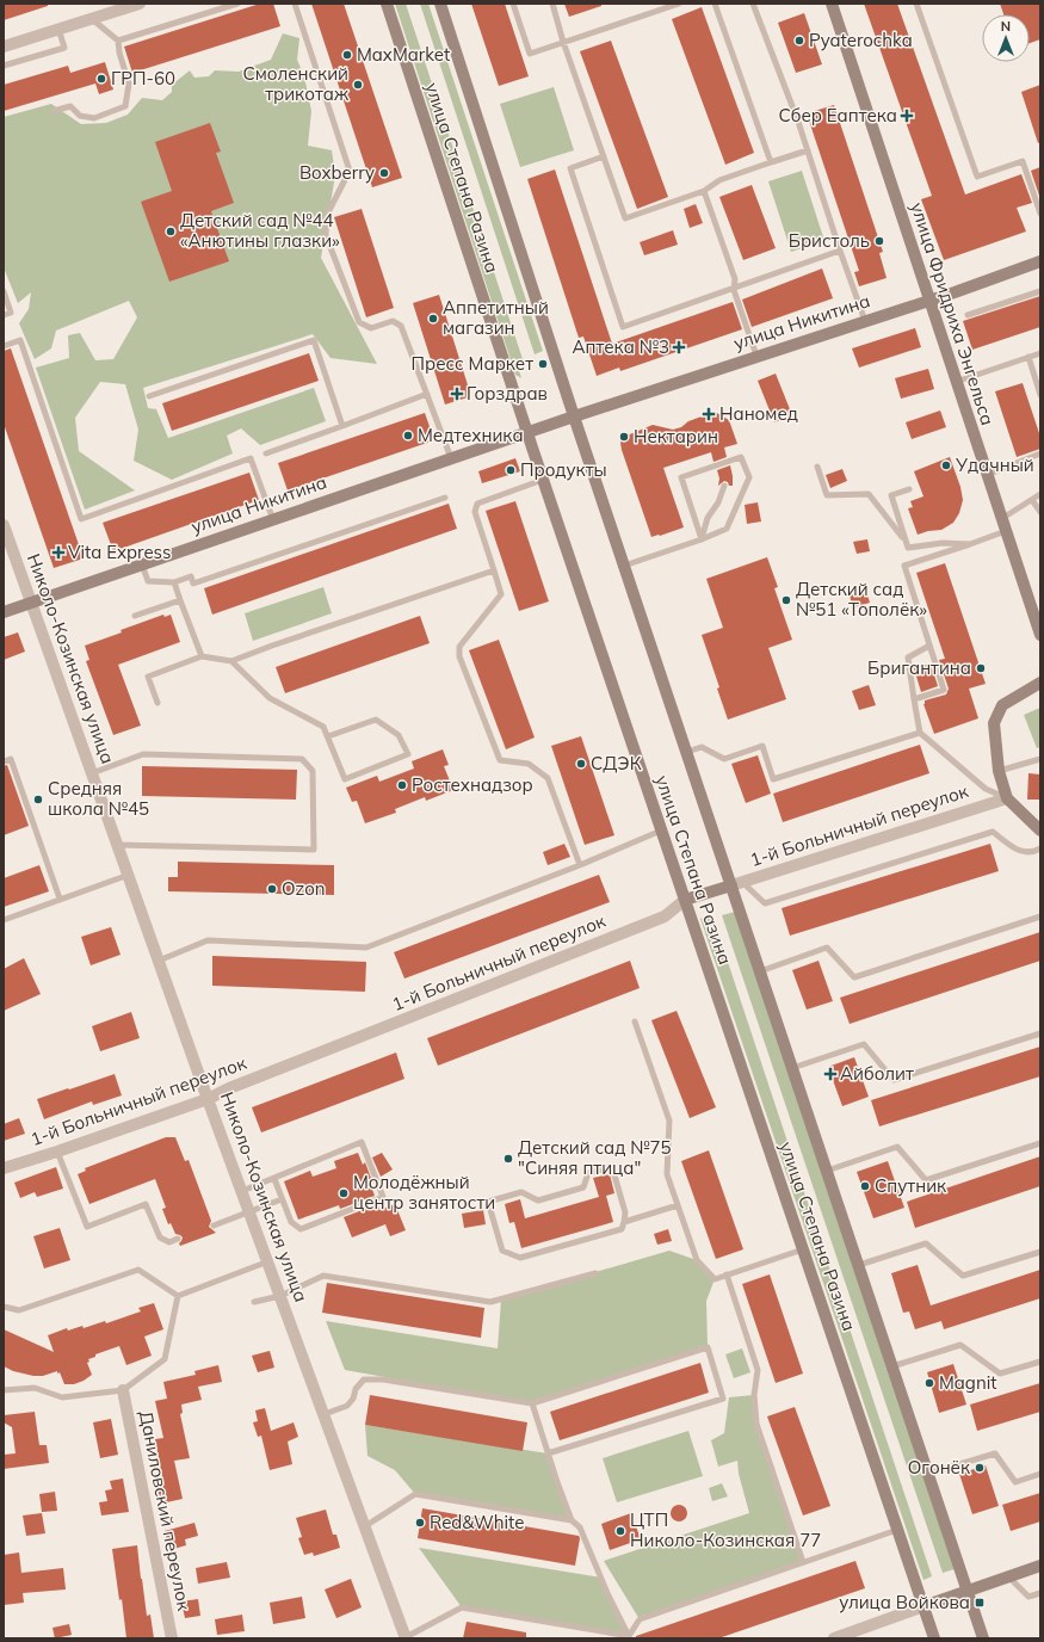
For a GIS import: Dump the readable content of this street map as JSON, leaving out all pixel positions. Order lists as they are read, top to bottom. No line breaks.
{"streets":{"main road":["улица Степана Разина","улица Фридриха Энгельса","улица Никитина","1-й Больничный переулок"],"street":["Николо-Козинская улица","Даниловский переулок"]},"crossings":[["улица Степана Разина","улица Никитина"],["улица Степана Разина","1-й Больничный переулок"],["улица Фридриха Энгельса","улица Никитина"],["улица Никитина","Николо-Козинская улица"],["Николо-Козинская улица","1-й Больничный переулок"]],"places":{"other":["Pyaterochka","MaxMarket","ГРП-60","Смоленский трикотаж","Boxberry","Детский сад №44 «Анютины глазки»","Бристоль","Аппетитный магазин","Пресс Маркет","Медтехника","Нектарин","Удачный","Продукты","Детский сад №51 «Тополёк»","Бригантина","СДЭК","Ростехнадзор","Средняя школа №45","Ozon","Детский сад №75 \"Синяя птица\"","Спутник","Молодёжный центр занятости","Magnit","Огонёк","Red&White","ЦТП Николо-Козинская 77"],"health":["Сбер Еаптека","Аптека №3","Горздрав","Наномед","Vita Express","Айболит"],"transit":["улица Войкова"]},"north":"top"}
